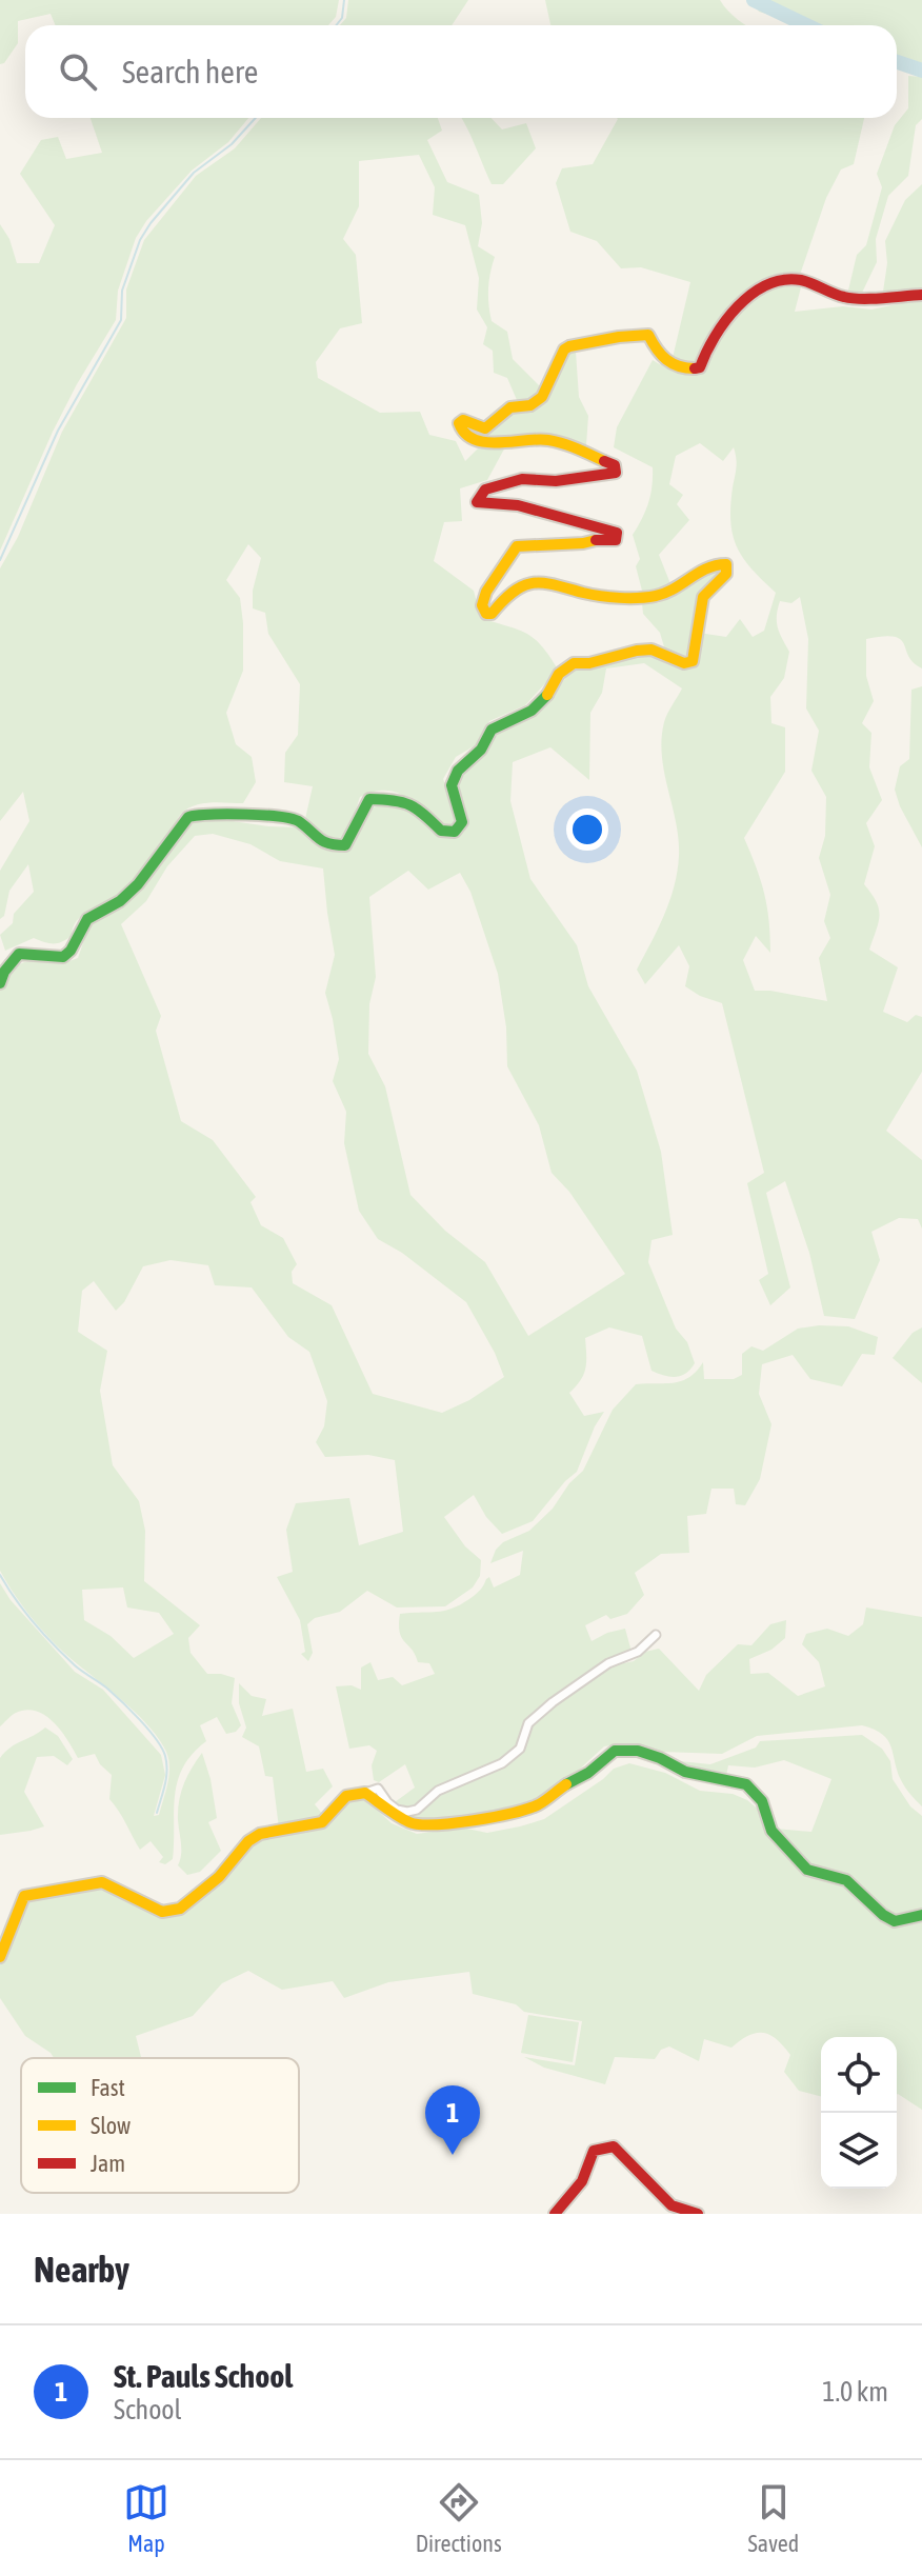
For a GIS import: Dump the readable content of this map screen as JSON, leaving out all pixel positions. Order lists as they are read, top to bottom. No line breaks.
{"legend":["Fast","Slow","Jam"],"page":{"search":"Search here","pins":"1","heading":"Nearby","list":[{"mark":"1","name":"St. Pauls School","note":"School","value":"1.0 km"}],"nav":["Map","Directions","Saved"]}}
